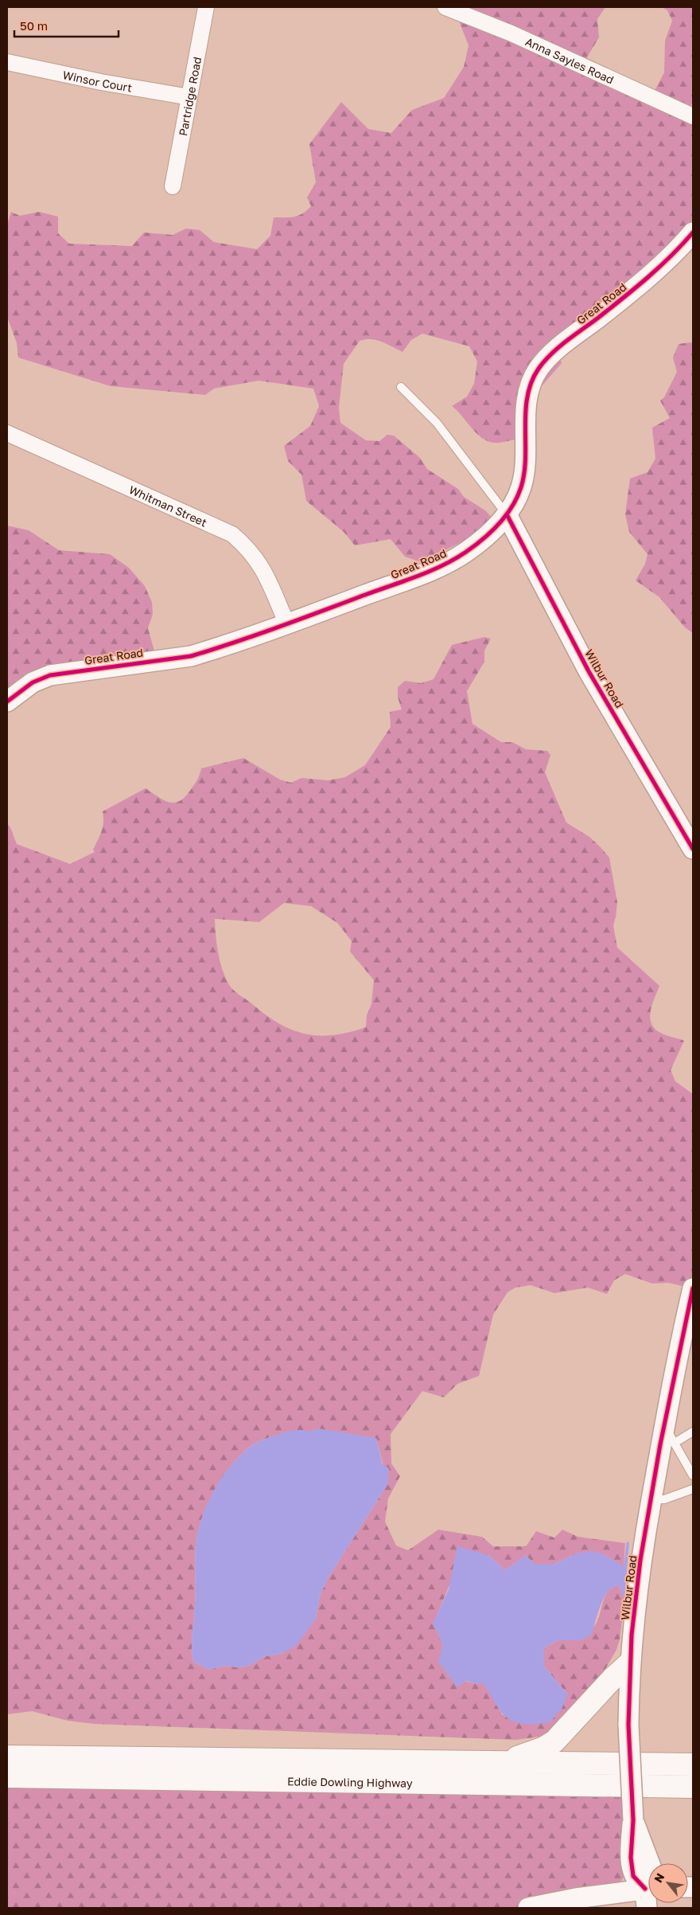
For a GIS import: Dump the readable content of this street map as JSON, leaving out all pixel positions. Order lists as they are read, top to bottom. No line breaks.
{"streets":{"highway":["Eddie Dowling Highway"],"street":["Anna Sayles Road","Winsor Court","Partridge Road","Great Road","Whitman Street","Wilbur Road"]},"crossings":[["Winsor Court","Partridge Road"],["Great Road","Whitman Street"],["Great Road","Wilbur Road"]],"scale_bar":"50 m","north":"top left"}
